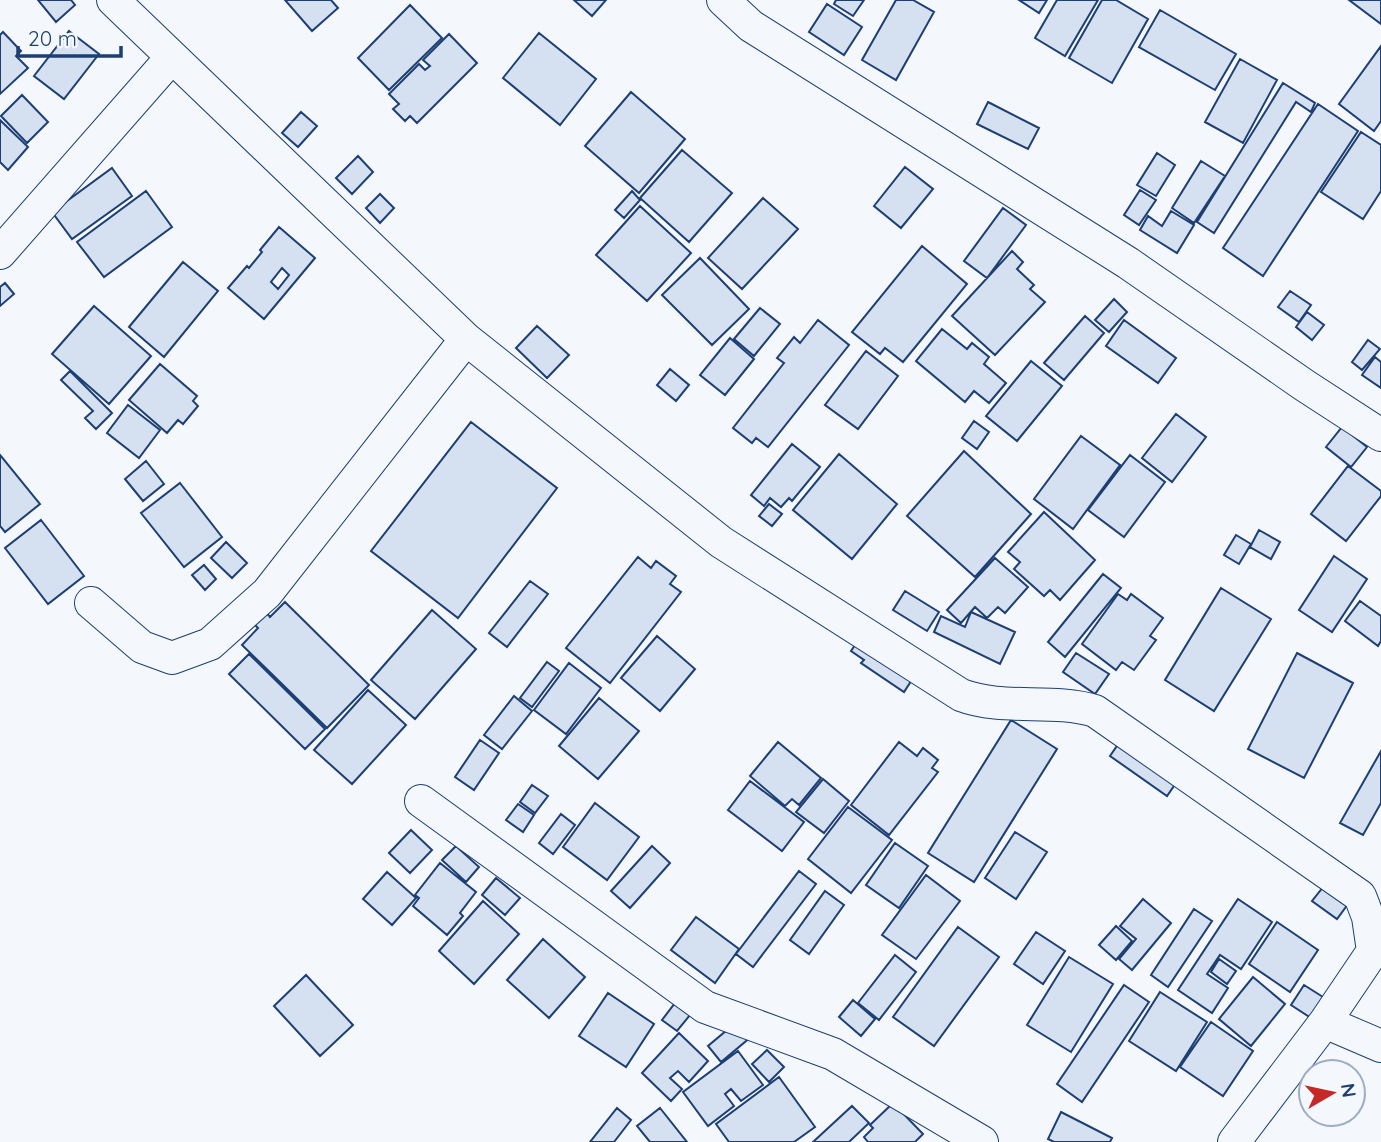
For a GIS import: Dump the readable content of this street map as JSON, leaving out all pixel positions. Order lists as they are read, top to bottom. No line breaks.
{"scale_bar":"20 m","north":"right"}
